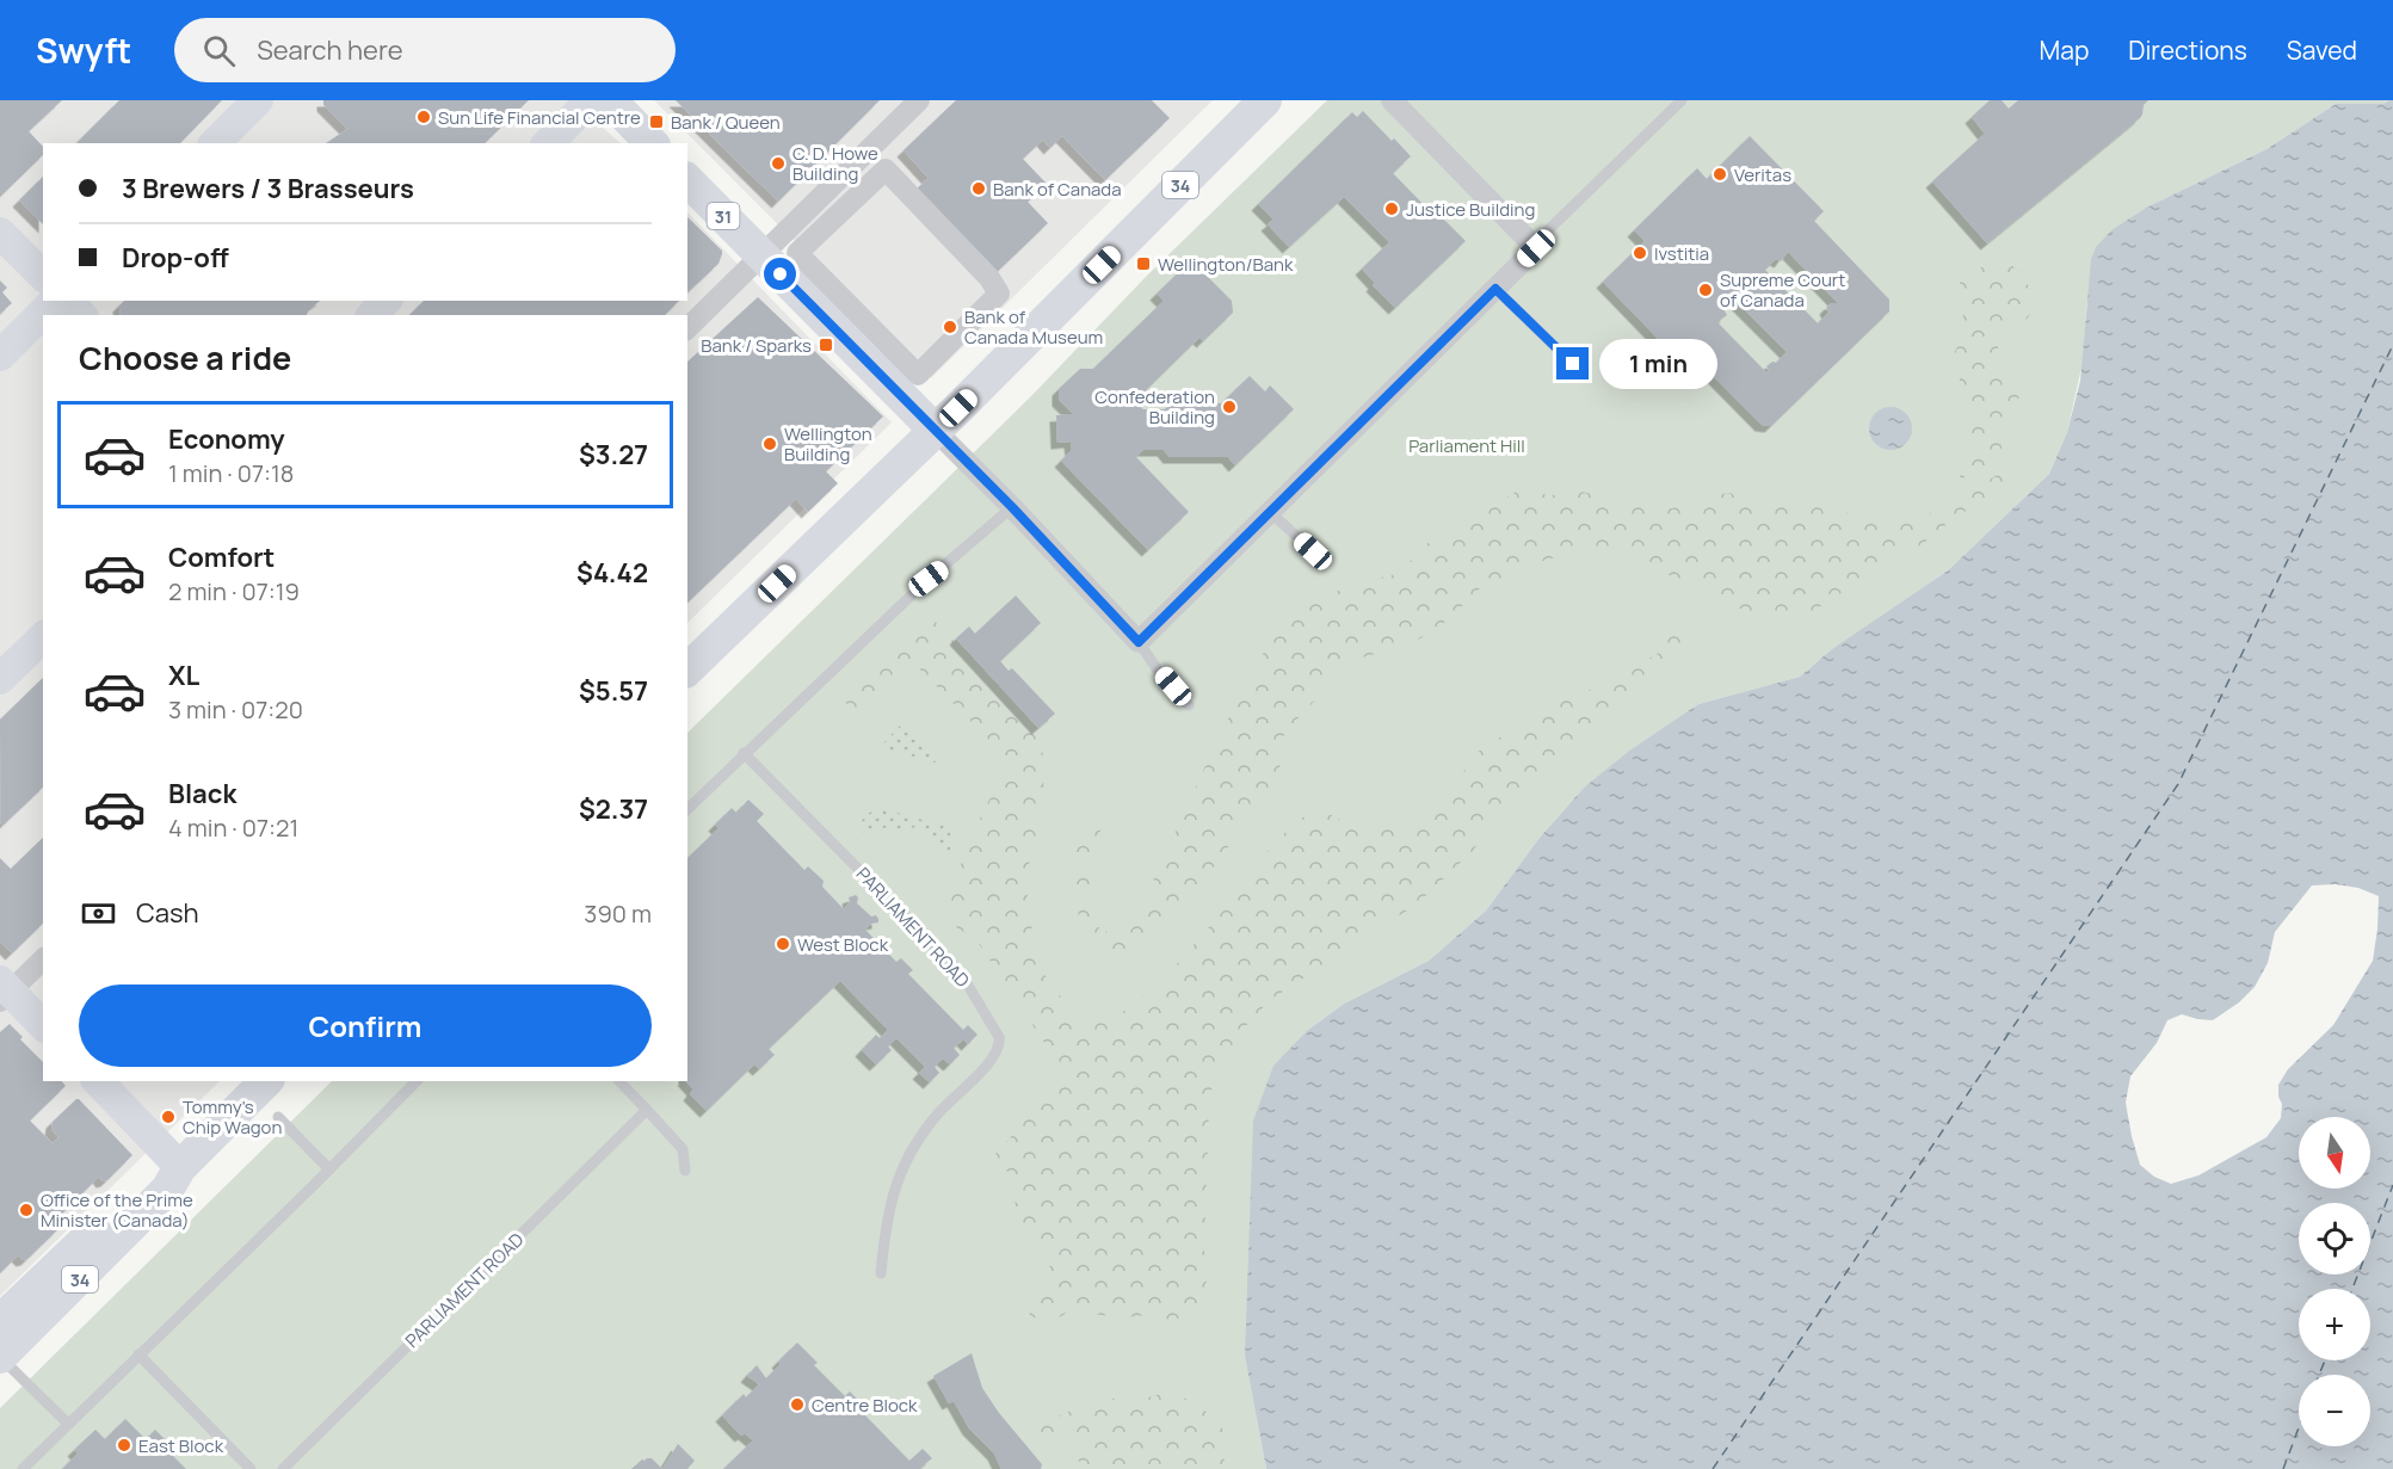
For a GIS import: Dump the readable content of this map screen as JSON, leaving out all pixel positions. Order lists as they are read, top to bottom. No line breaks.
{"streets":{"main road":["34","31"],"lane":["PARLIAMENT ROAD"]},"crossings":[["34","31"]],"parks":["Parliament Hill"],"places":{"other":["Sun Life Financial Centre","C. D. Howe Building","Veritas","Bank of Canada","Justice Building","Ivstitia","Supreme Court of Canada","Bank of Canada Museum","Confederation Building","Wellington Building","West Block","Tommy's Chip Wagon","Office of the Prime Minister (Canada)","Centre Block","East Block"],"transit":["Bank / Queen","Wellington/Bank","Bank / Sparks"]},"north":"bottom","page":{"header":"Swyft","search":"Search here","nav":["Map","Directions","Saved"],"banner":["3 Brewers / 3 Brasseurs","Drop-off"],"heading":"Choose a ride","bubble":"1 min","list":[{"name":"Economy","note":"1 min · 07:18","value":"$3.27"},{"name":"Comfort","note":"2 min · 07:19","value":"$4.42"},{"name":"XL","note":"3 min · 07:20","value":"$5.57"},{"name":"Black","note":"4 min · 07:21","value":"$2.37"}],"pay":["Cash","390 m"],"buttons":"Confirm","map_buttons":["+","−"]}}
